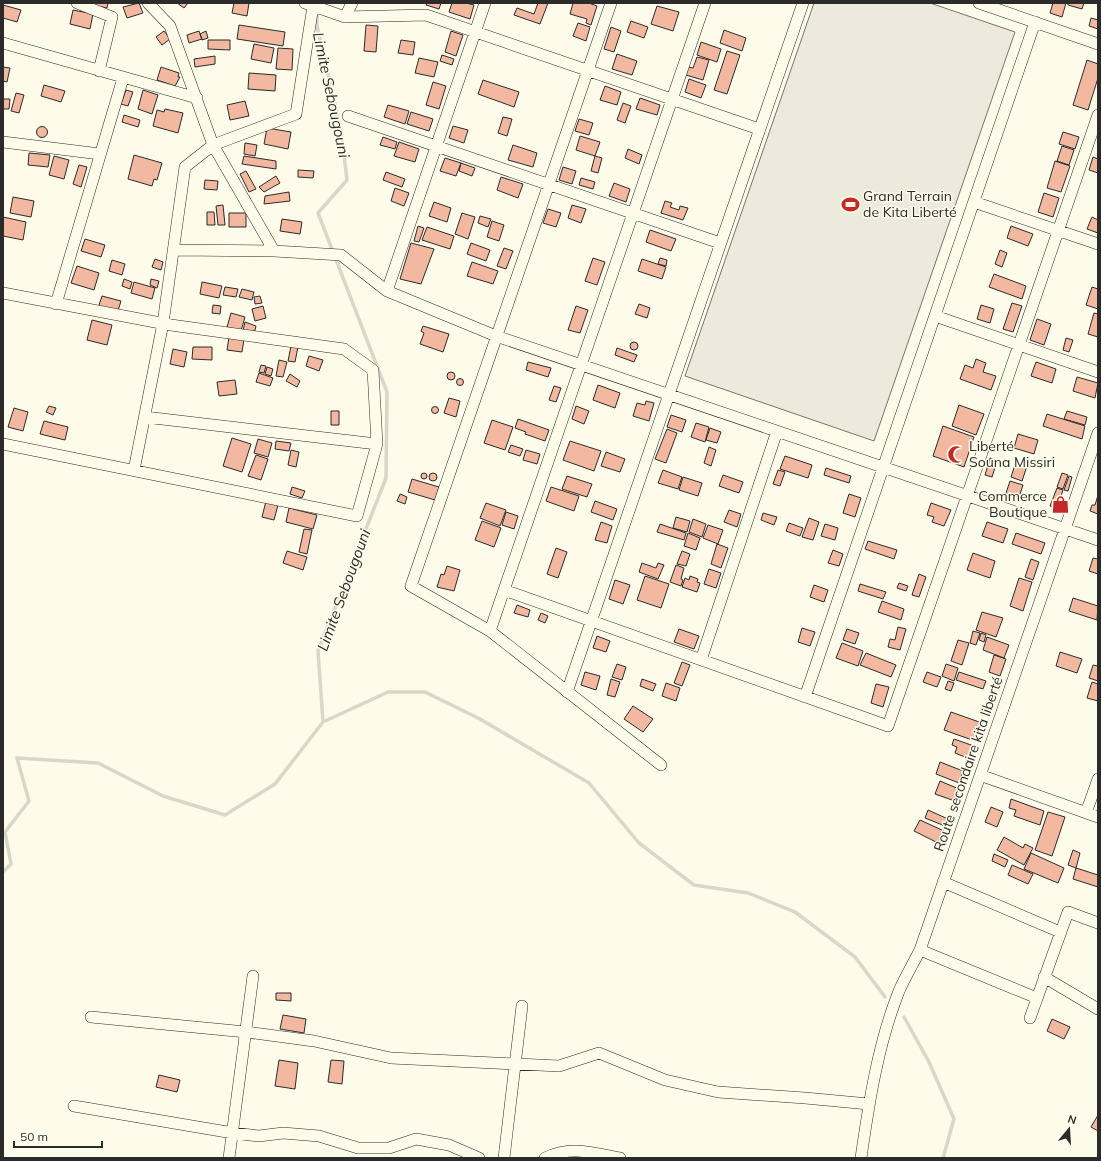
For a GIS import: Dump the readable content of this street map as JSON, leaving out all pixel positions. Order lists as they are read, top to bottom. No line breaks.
{"streets":{"street":["Route secondaire kita liberté"]},"water":["Limite Sebougouni"],"places":{"sports":["Grand Terrain de Kita Liberté"],"mosque":["Liberté Souna Missiri"],"shop":["Commerce Boutique"]},"scale_bar":"50 m","north":"top"}
